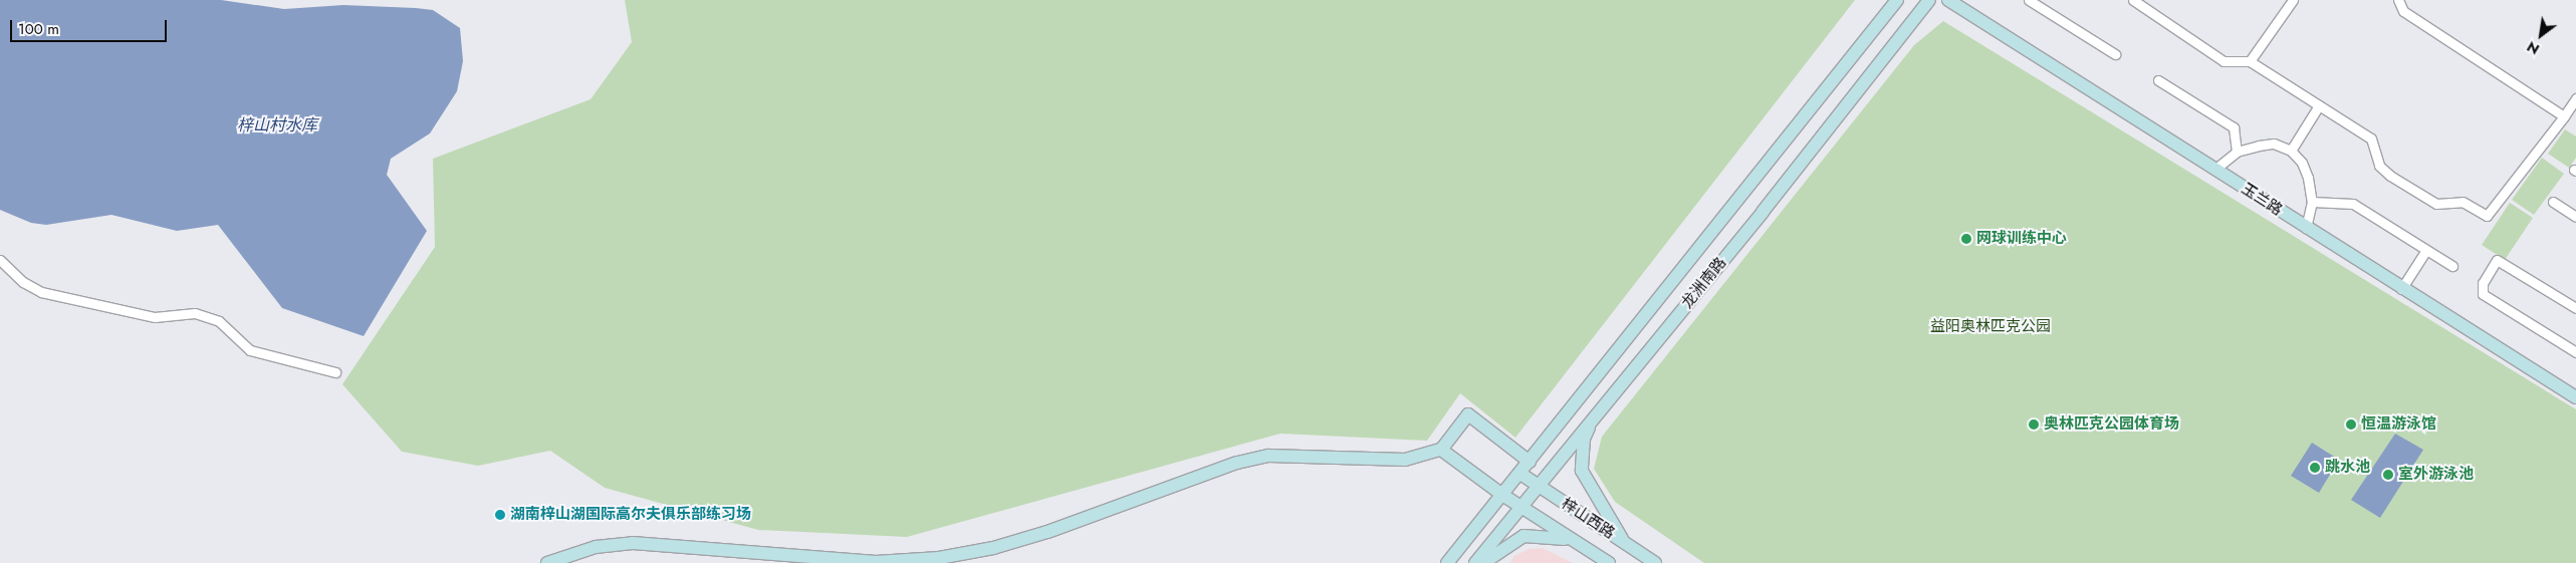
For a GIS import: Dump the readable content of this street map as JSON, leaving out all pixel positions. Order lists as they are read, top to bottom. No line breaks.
{"streets":{"street":["玉兰路","龙洲南路","梓山西路"]},"crossings":[["龙洲南路","梓山西路"]],"water":["梓山村水库"],"parks":["益阳奥林匹克公园"],"places":["网球训练中心","奥林匹克公园体育场","恒温游泳馆","跳水池","室外游泳池","湖南梓山湖国际高尔夫俱乐部练习场"],"scale_bar":"100 m","north":"bottom left"}
